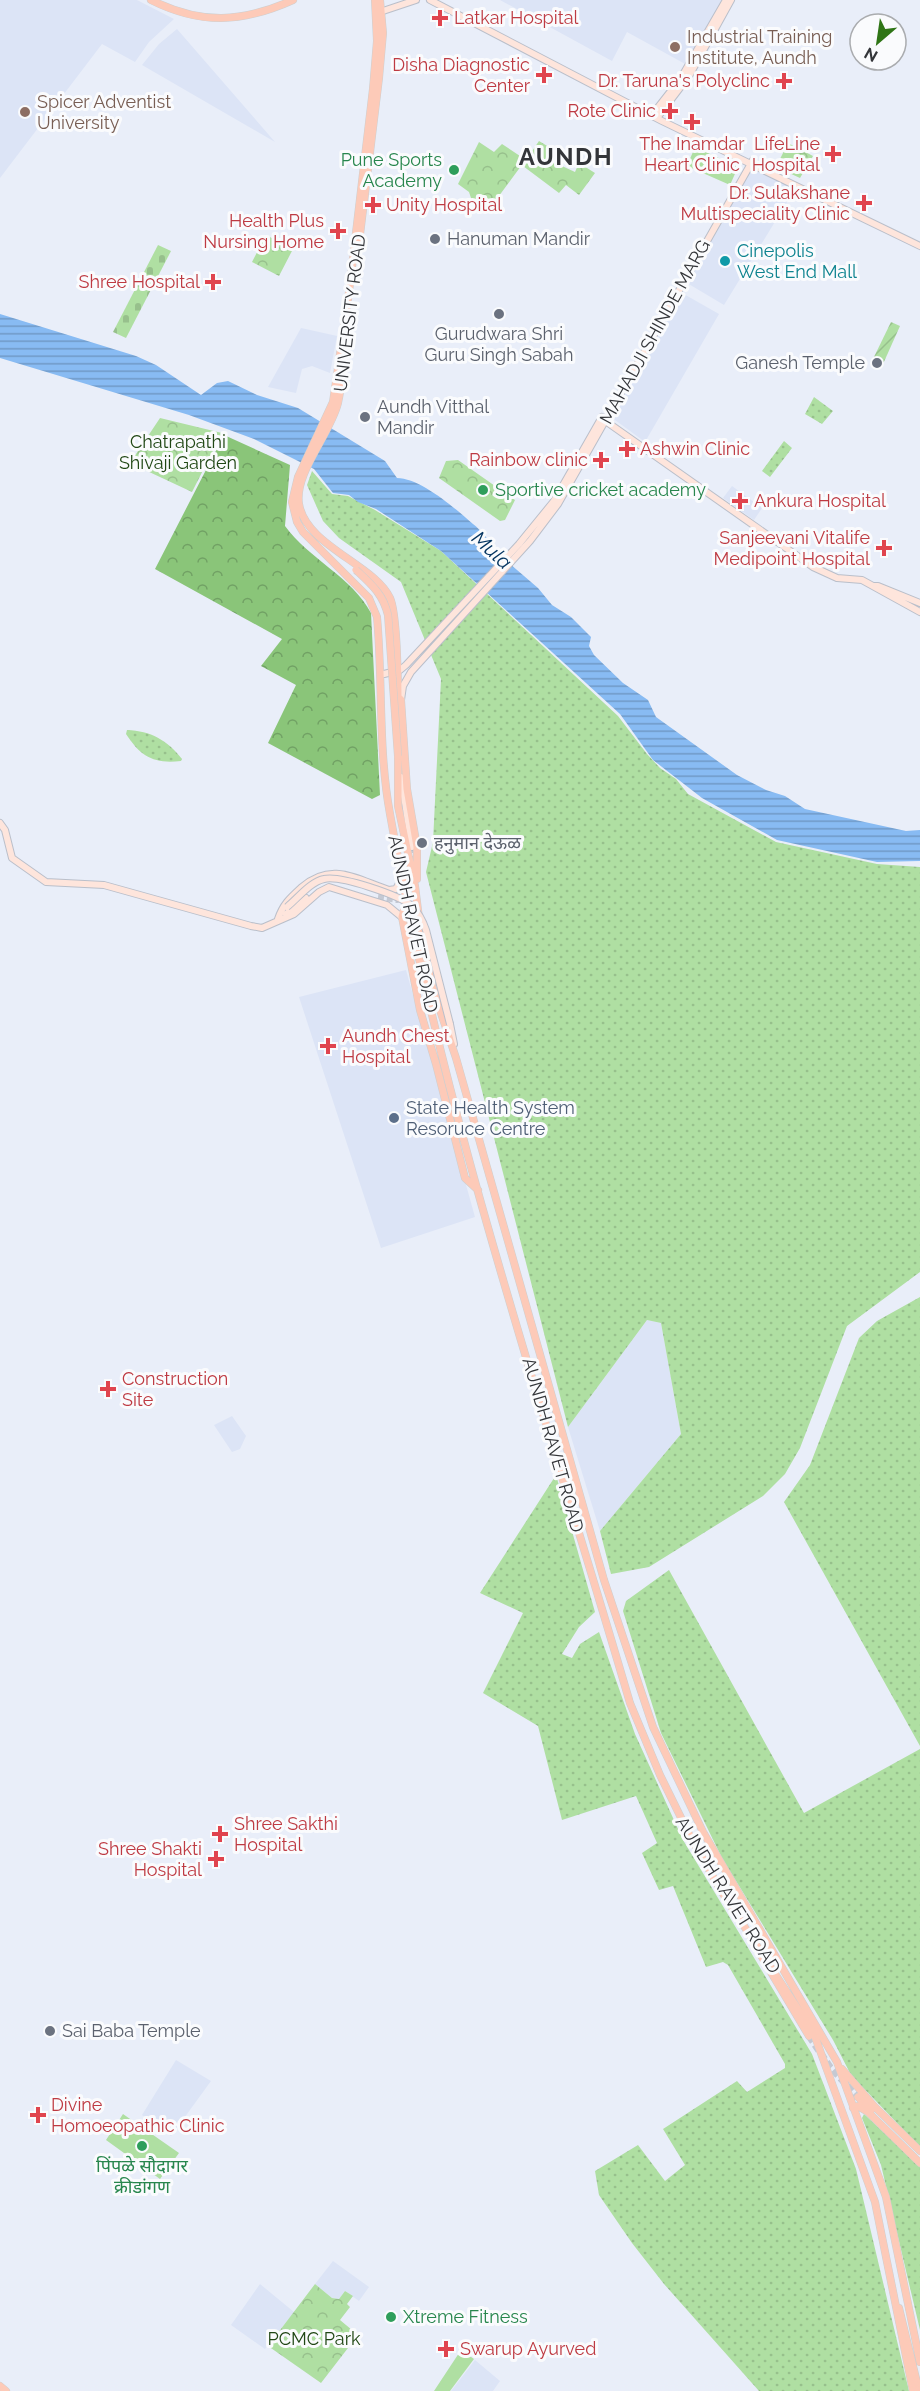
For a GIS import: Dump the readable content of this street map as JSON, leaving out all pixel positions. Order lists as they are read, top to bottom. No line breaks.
{"streets":{"main road":["UNIVERSITY ROAD","MAHADJI SHINDE MARG","AUNDH RAVET ROAD"]},"crossings":[["UNIVERSITY ROAD","AUNDH RAVET ROAD"]],"districts":["AUNDH"],"water":["Mula"],"parks":["Chatrapathi Shivaji Garden","PCMC Park"],"places":{"health":["Latkar Hospital","Disha Diagnostic Center","Dr. Taruna's Polyclinc","Rote Clinic","The Inamdar Heart Clinic","LifeLine Hospital","Dr. Sulakshane Multispeciality Clinic","Unity Hospital","Health Plus Nursing Home","Shree Hospital","Ashwin Clinic","Rainbow clinic","Ankura Hospital","Sanjeevani Vitalife Medipoint Hospital","Aundh Chest Hospital","Construction Site","Shree Sakthi Hospital","Shree Shakti Hospital","Divine Homoeopathic Clinic","Swarup Ayurved"],"other":["Industrial Training Institute, Aundh","Spicer Adventist University","Pune Sports Academy","Hanuman Mandir","Cinepolis West End Mall","Gurudwara Shri Guru Singh Sabah","Ganesh Temple","Aundh Vitthal Mandir","Sportive cricket academy","हनुमान देऊळ","State Health System Resoruce Centre","Sai Baba Temple","पिंपळे सौदागर क्रीडांगण","Xtreme Fitness"]},"north":"bottom left"}
